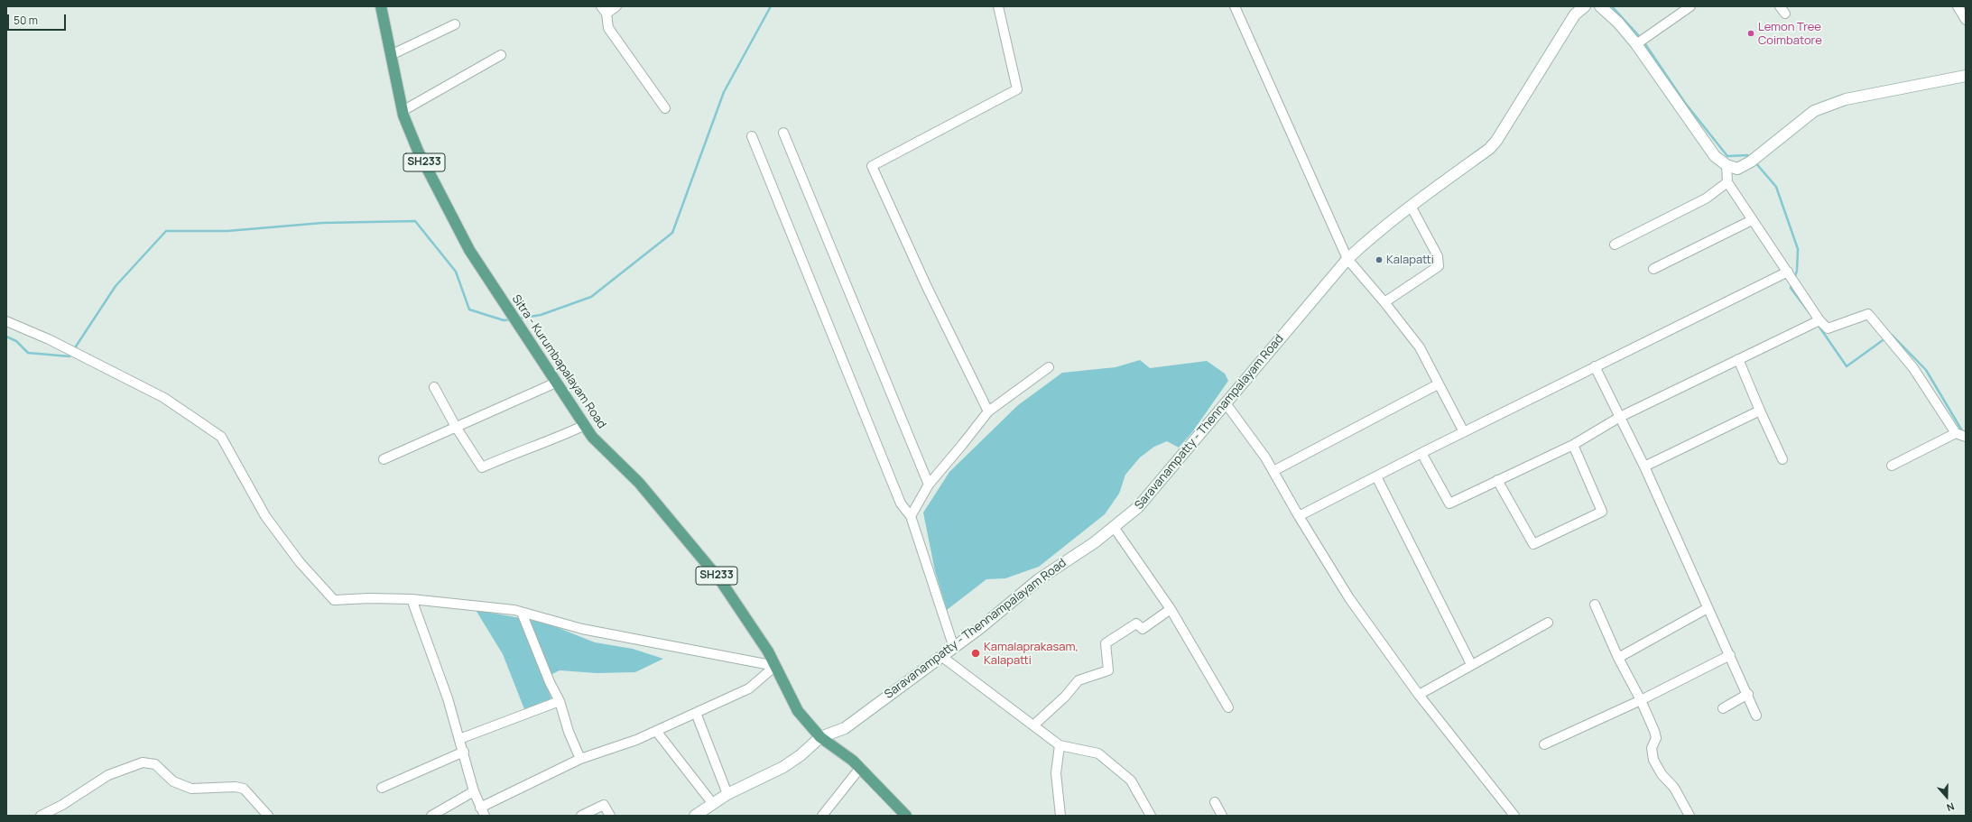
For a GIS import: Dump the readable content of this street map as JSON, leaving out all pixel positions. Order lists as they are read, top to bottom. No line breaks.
{"streets":{"main road":["SH233","Sitra - Kurumbapalayam Road","Saravanampatty - Thennampalayam Road"]},"crossings":[["Sitra - Kurumbapalayam Road","Saravanampatty - Thennampalayam Road"]],"places":["Lemon Tree Coimbatore","Kalapatti","Kamalaprakasam, Kalapatti"],"scale_bar":"50 m","north":"bottom"}
